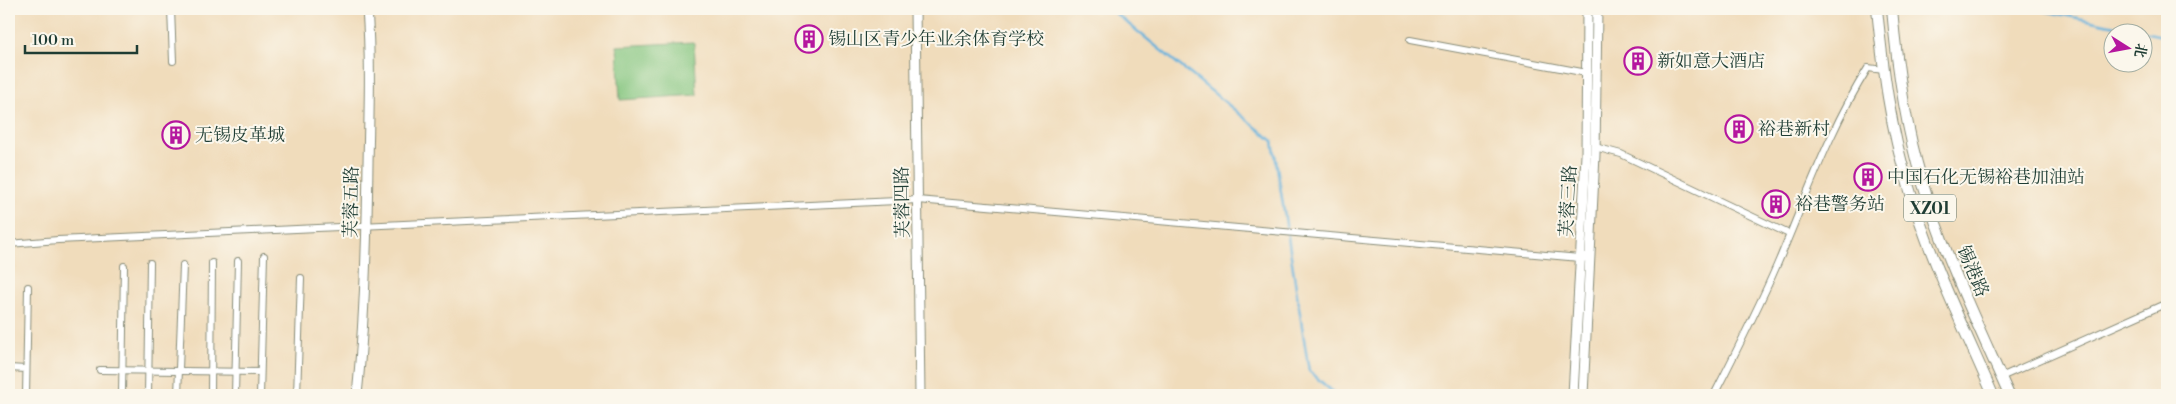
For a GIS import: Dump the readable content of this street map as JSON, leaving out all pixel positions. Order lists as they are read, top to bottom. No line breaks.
{"streets":{"main road":["芙蓉三路","芙蓉五路","芙蓉四路","XZ01","锡港路"]},"places":{"building":["锡山区青少年业余体育学校","新如意大酒店","裕巷新村","无锡皮革城","中国石化无锡裕巷加油站","裕巷警务站"]},"scale_bar":"100 m","north":"right"}
